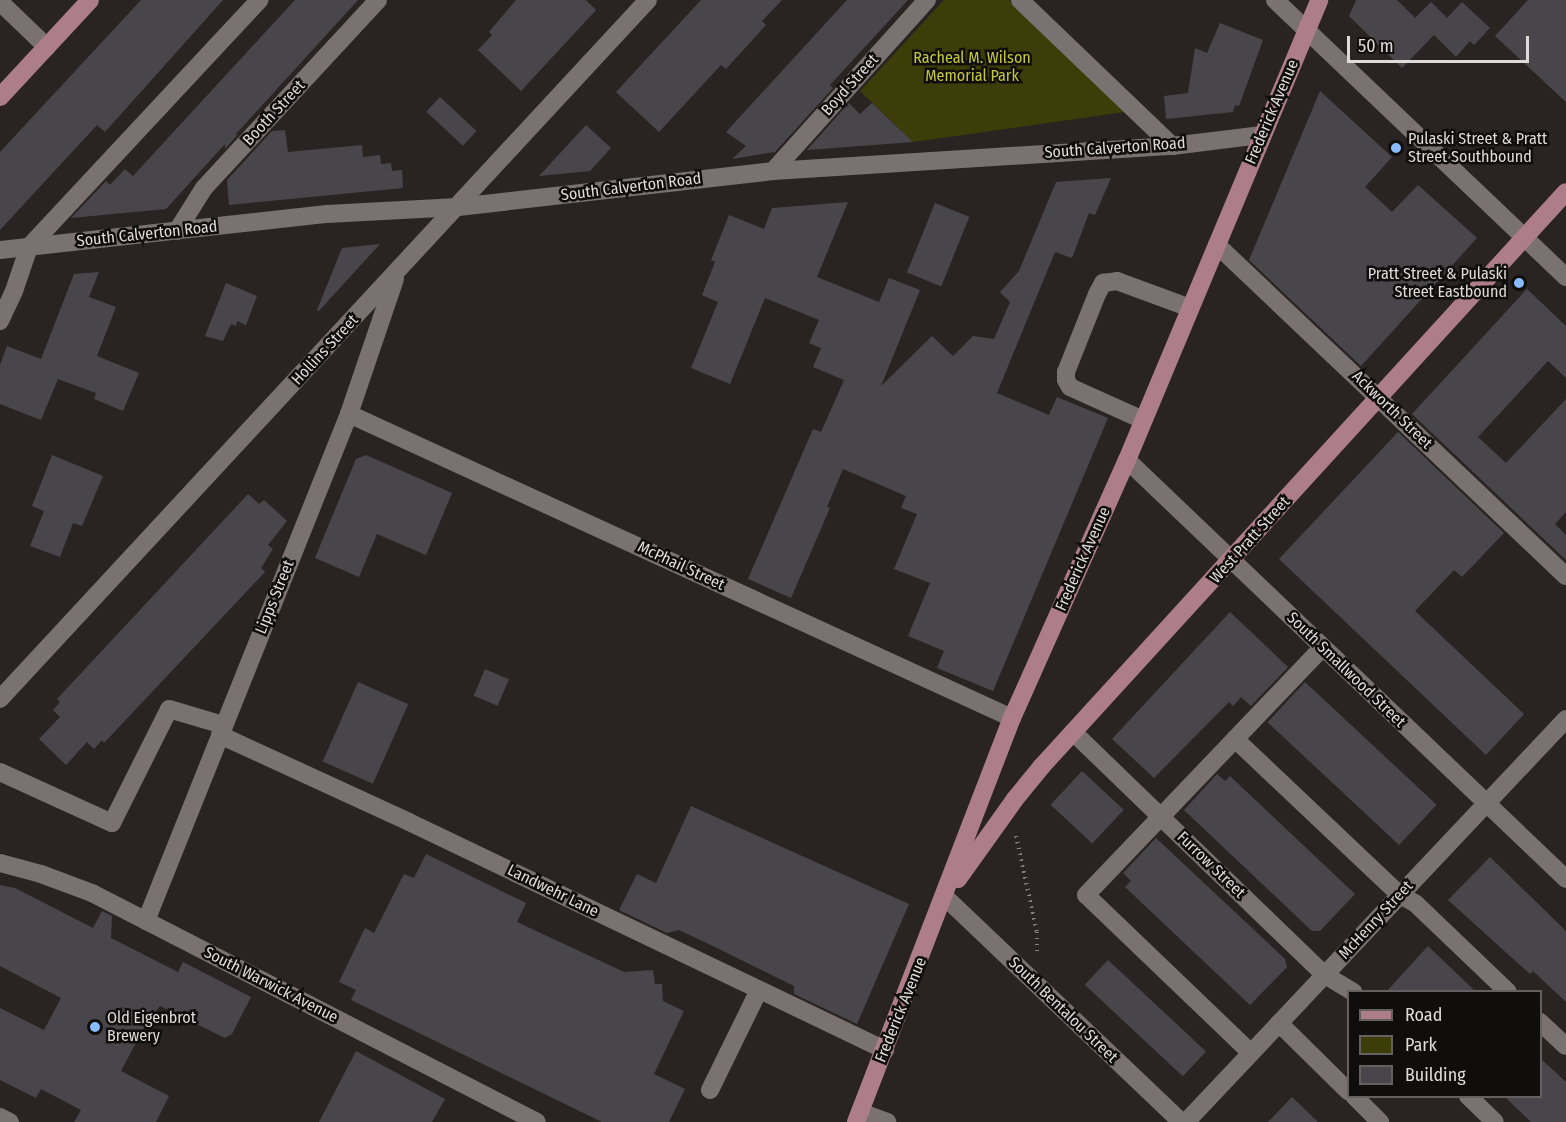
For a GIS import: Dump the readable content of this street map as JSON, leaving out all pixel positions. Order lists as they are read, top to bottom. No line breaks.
{"streets":{"main road":["Frederick Avenue","West Pratt Street"],"street":["Boyd Street","Booth Street","South Calverton Road","Hollins Street","Ackworth Street","McPhail Street","Lipps Street","South Smallwood Street","Furrow Street","Landwehr Lane","McHenry Street","South Warwick Avenue","South Bentalou Street"]},"crossings":[["Boyd Street","South Calverton Road"],["Frederick Avenue","South Calverton Road"],["Frederick Avenue","Ackworth Street"],["Frederick Avenue","West Pratt Street"],["Frederick Avenue","McPhail Street"],["Frederick Avenue","South Smallwood Street"],["Frederick Avenue","Landwehr Lane"],["Frederick Avenue","South Bentalou Street"],["Booth Street","South Calverton Road"],["South Calverton Road","Hollins Street"],["Hollins Street","Lipps Street"],["Ackworth Street","West Pratt Street"],["West Pratt Street","South Smallwood Street"],["West Pratt Street","Furrow Street"],["West Pratt Street","South Bentalou Street"],["McPhail Street","Lipps Street"],["Lipps Street","Landwehr Lane"],["Lipps Street","South Warwick Avenue"],["South Smallwood Street","McHenry Street"],["Furrow Street","McHenry Street"]],"parks":["Racheal M. Wilson Memorial Park"],"places":["Pulaski Street & Pratt Street Southbound","Pratt Street & Pulaski Street Eastbound","Old Eigenbrot Brewery"],"legend":["Road","Park","Building"],"scale_bar":"50 m"}
